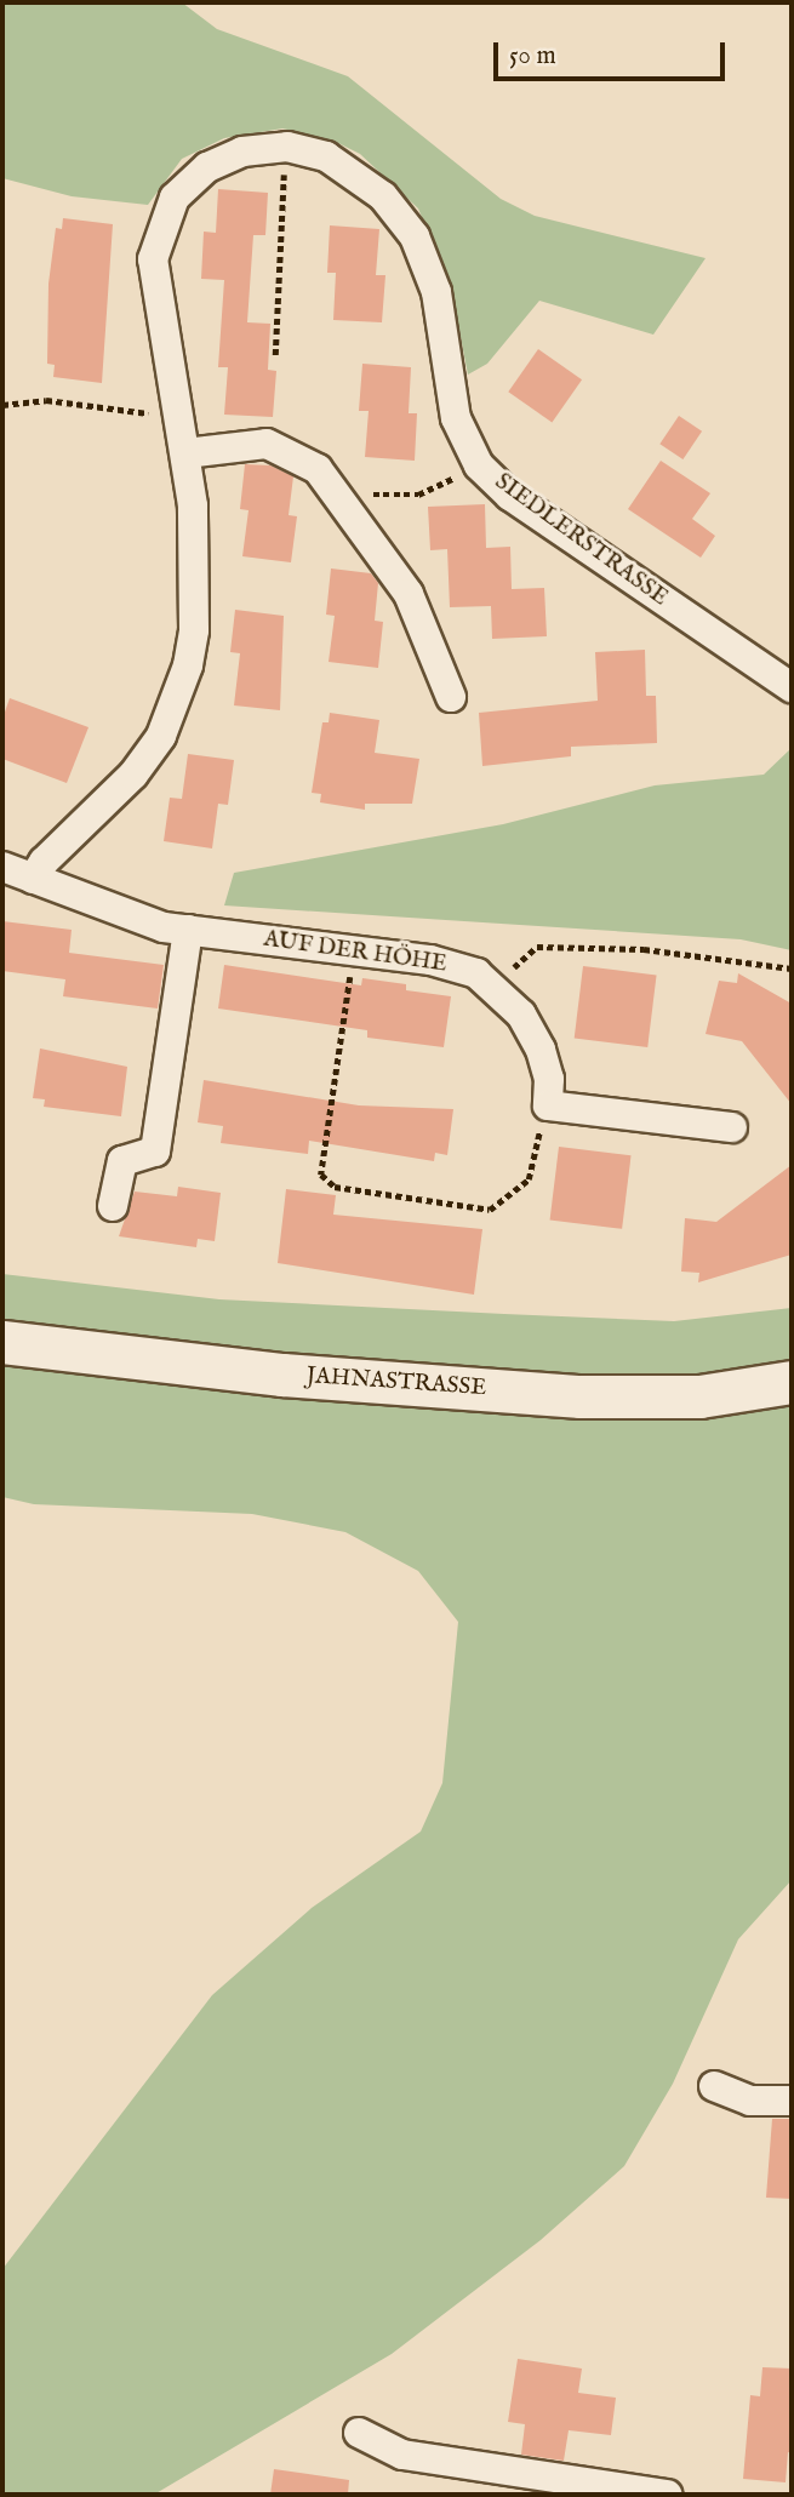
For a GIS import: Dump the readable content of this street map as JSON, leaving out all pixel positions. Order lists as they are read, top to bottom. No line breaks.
{"streets":{"street":["SIEDLERSTRASSE","AUF DER HÖHE","JAHNASTRASSE"]},"crossings":[["SIEDLERSTRASSE","AUF DER HÖHE"]],"scale_bar":"50 m"}
